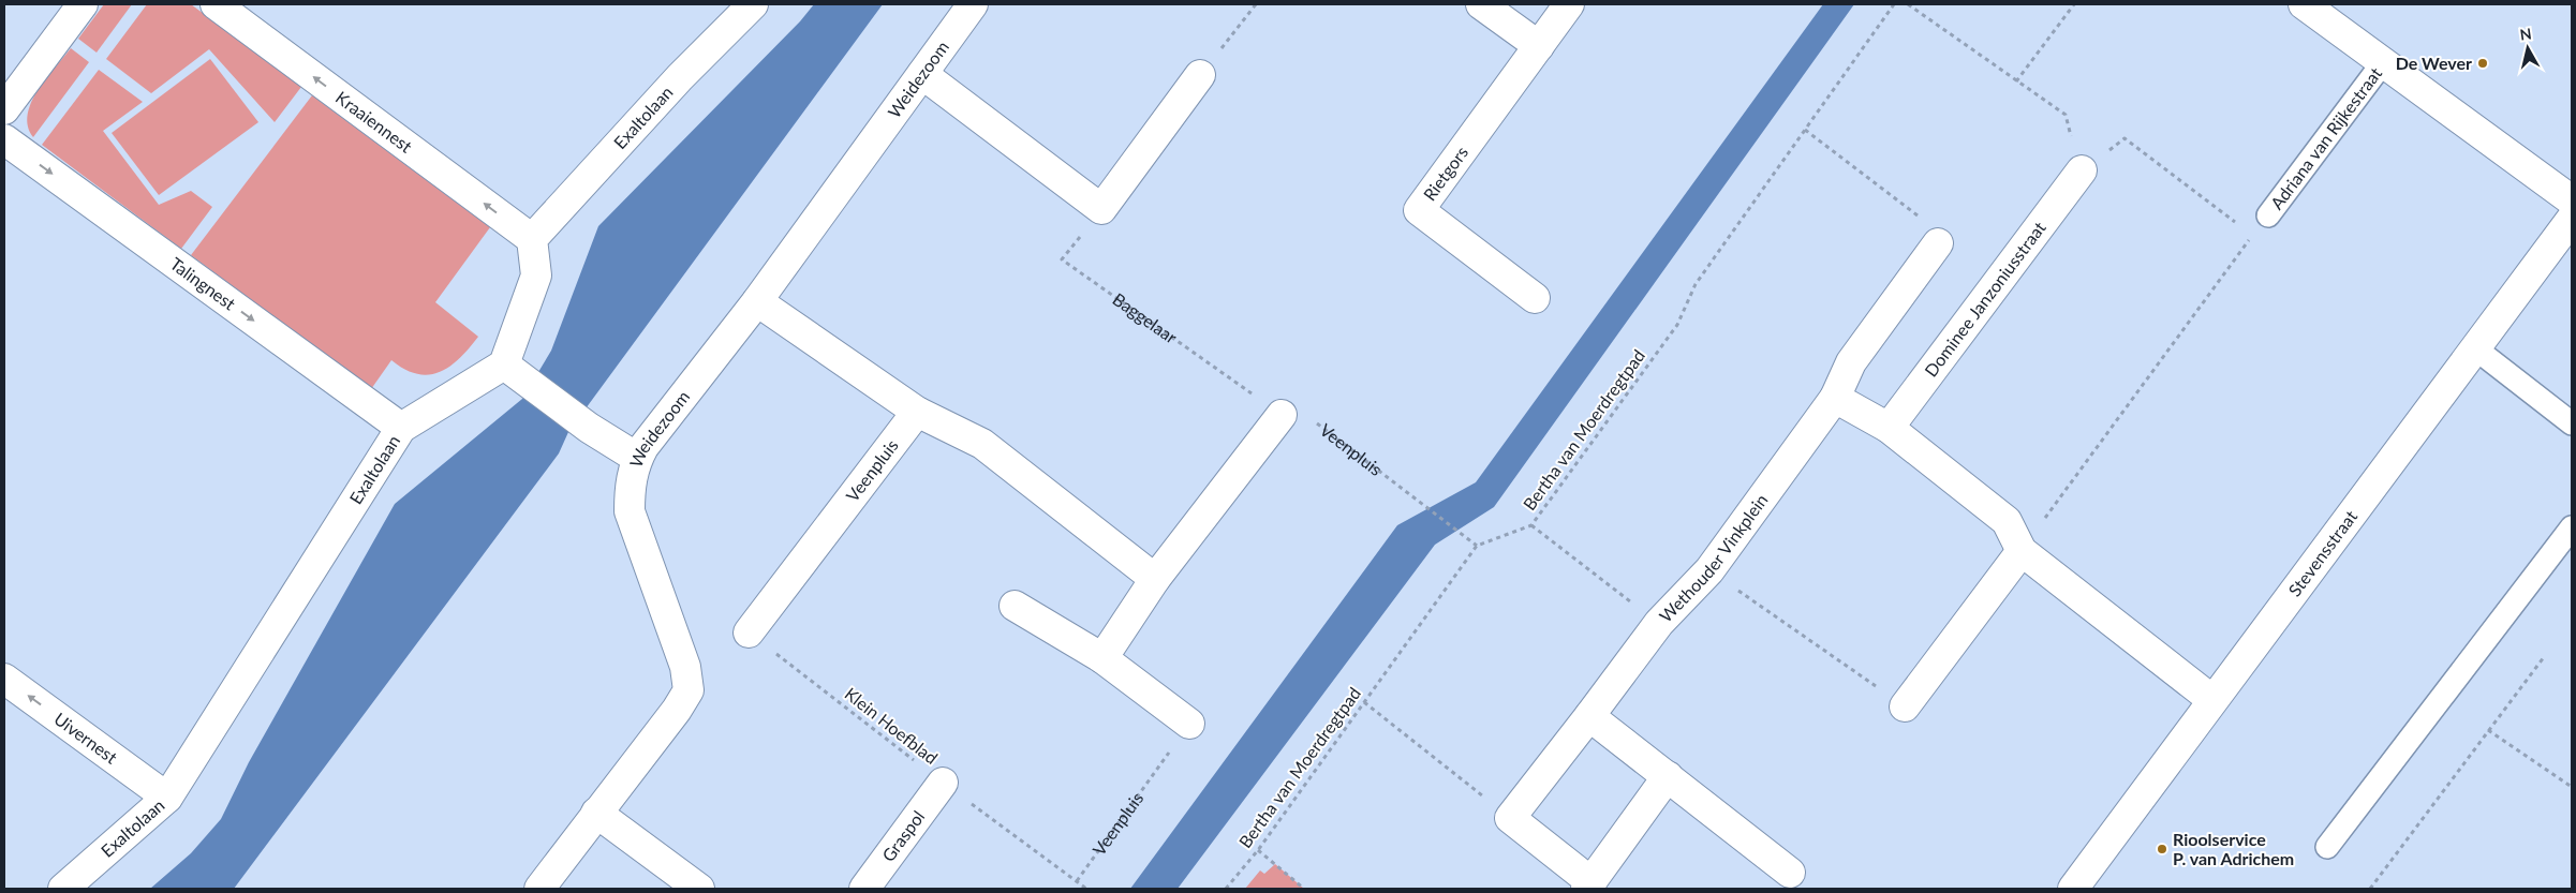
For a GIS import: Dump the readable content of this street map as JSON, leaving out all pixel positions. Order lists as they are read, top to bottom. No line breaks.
{"streets":{"street":["Weidezoom","Exaltolaan","Kraaiennest","Adriana van Rijkestraat","Rietgors","Talingnest","Dominee Janzoniusstraat","Veenpluis","Stevensstraat","Wethouder Vinkplein","Uivernest","Graspol"],"path":["Baggelaar","Bertha van Moerdregtpad","Klein Hoefblad"]},"crossings":[["Exaltolaan","Kraaiennest"],["Exaltolaan","Talingnest"],["Exaltolaan","Uivernest"],["Baggelaar","Veenpluis"],["Bertha van Moerdregtpad","Veenpluis"],["Veenpluis","Klein Hoefblad"],["Klein Hoefblad","Graspol"]],"one_way":["Kraaiennest","Talingnest","Uivernest"],"places":["De Wever","Rioolservice P. van Adrichem"],"north":"top"}
